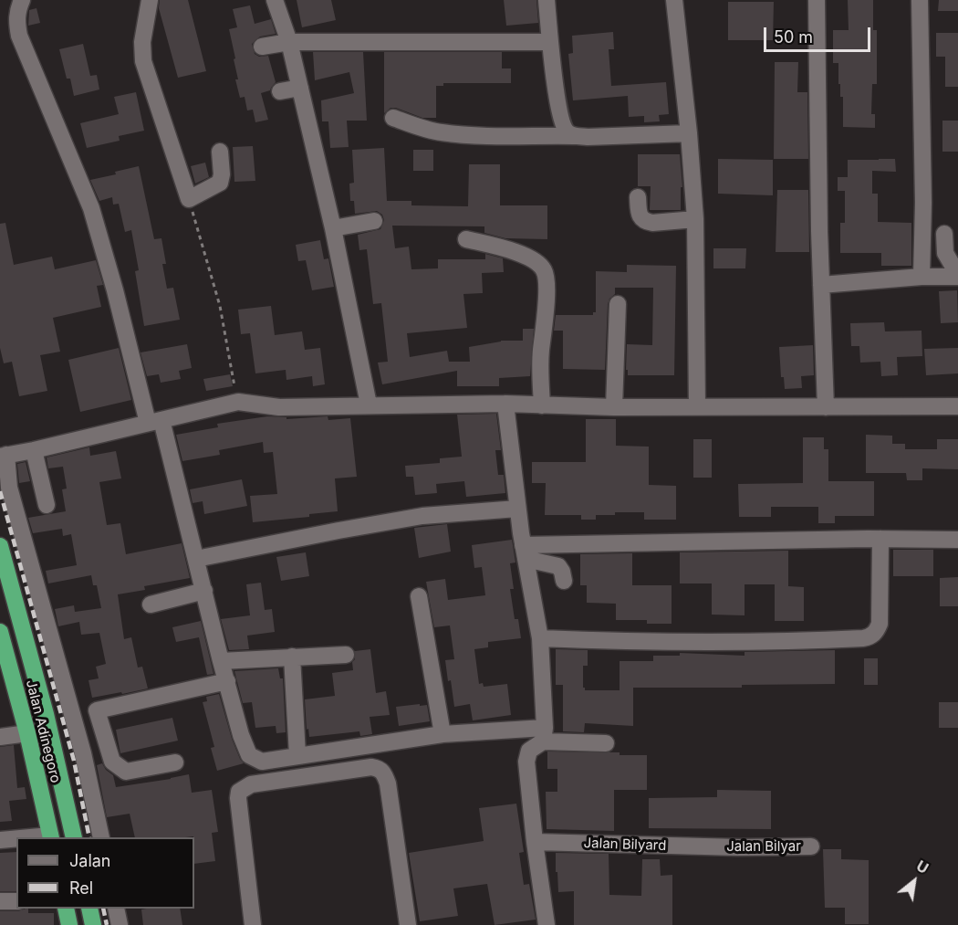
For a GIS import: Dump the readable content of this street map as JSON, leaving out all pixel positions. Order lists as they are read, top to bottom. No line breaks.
{"streets":{"highway":["Jalan Adinegoro"],"street":["Jalan Bilyard","Jalan Bilyar"]},"crossings":[["Jalan Bilyard","Jalan Bilyar"]],"legend":["Jalan","Rel"],"scale_bar":"50 m","north":"top right"}
